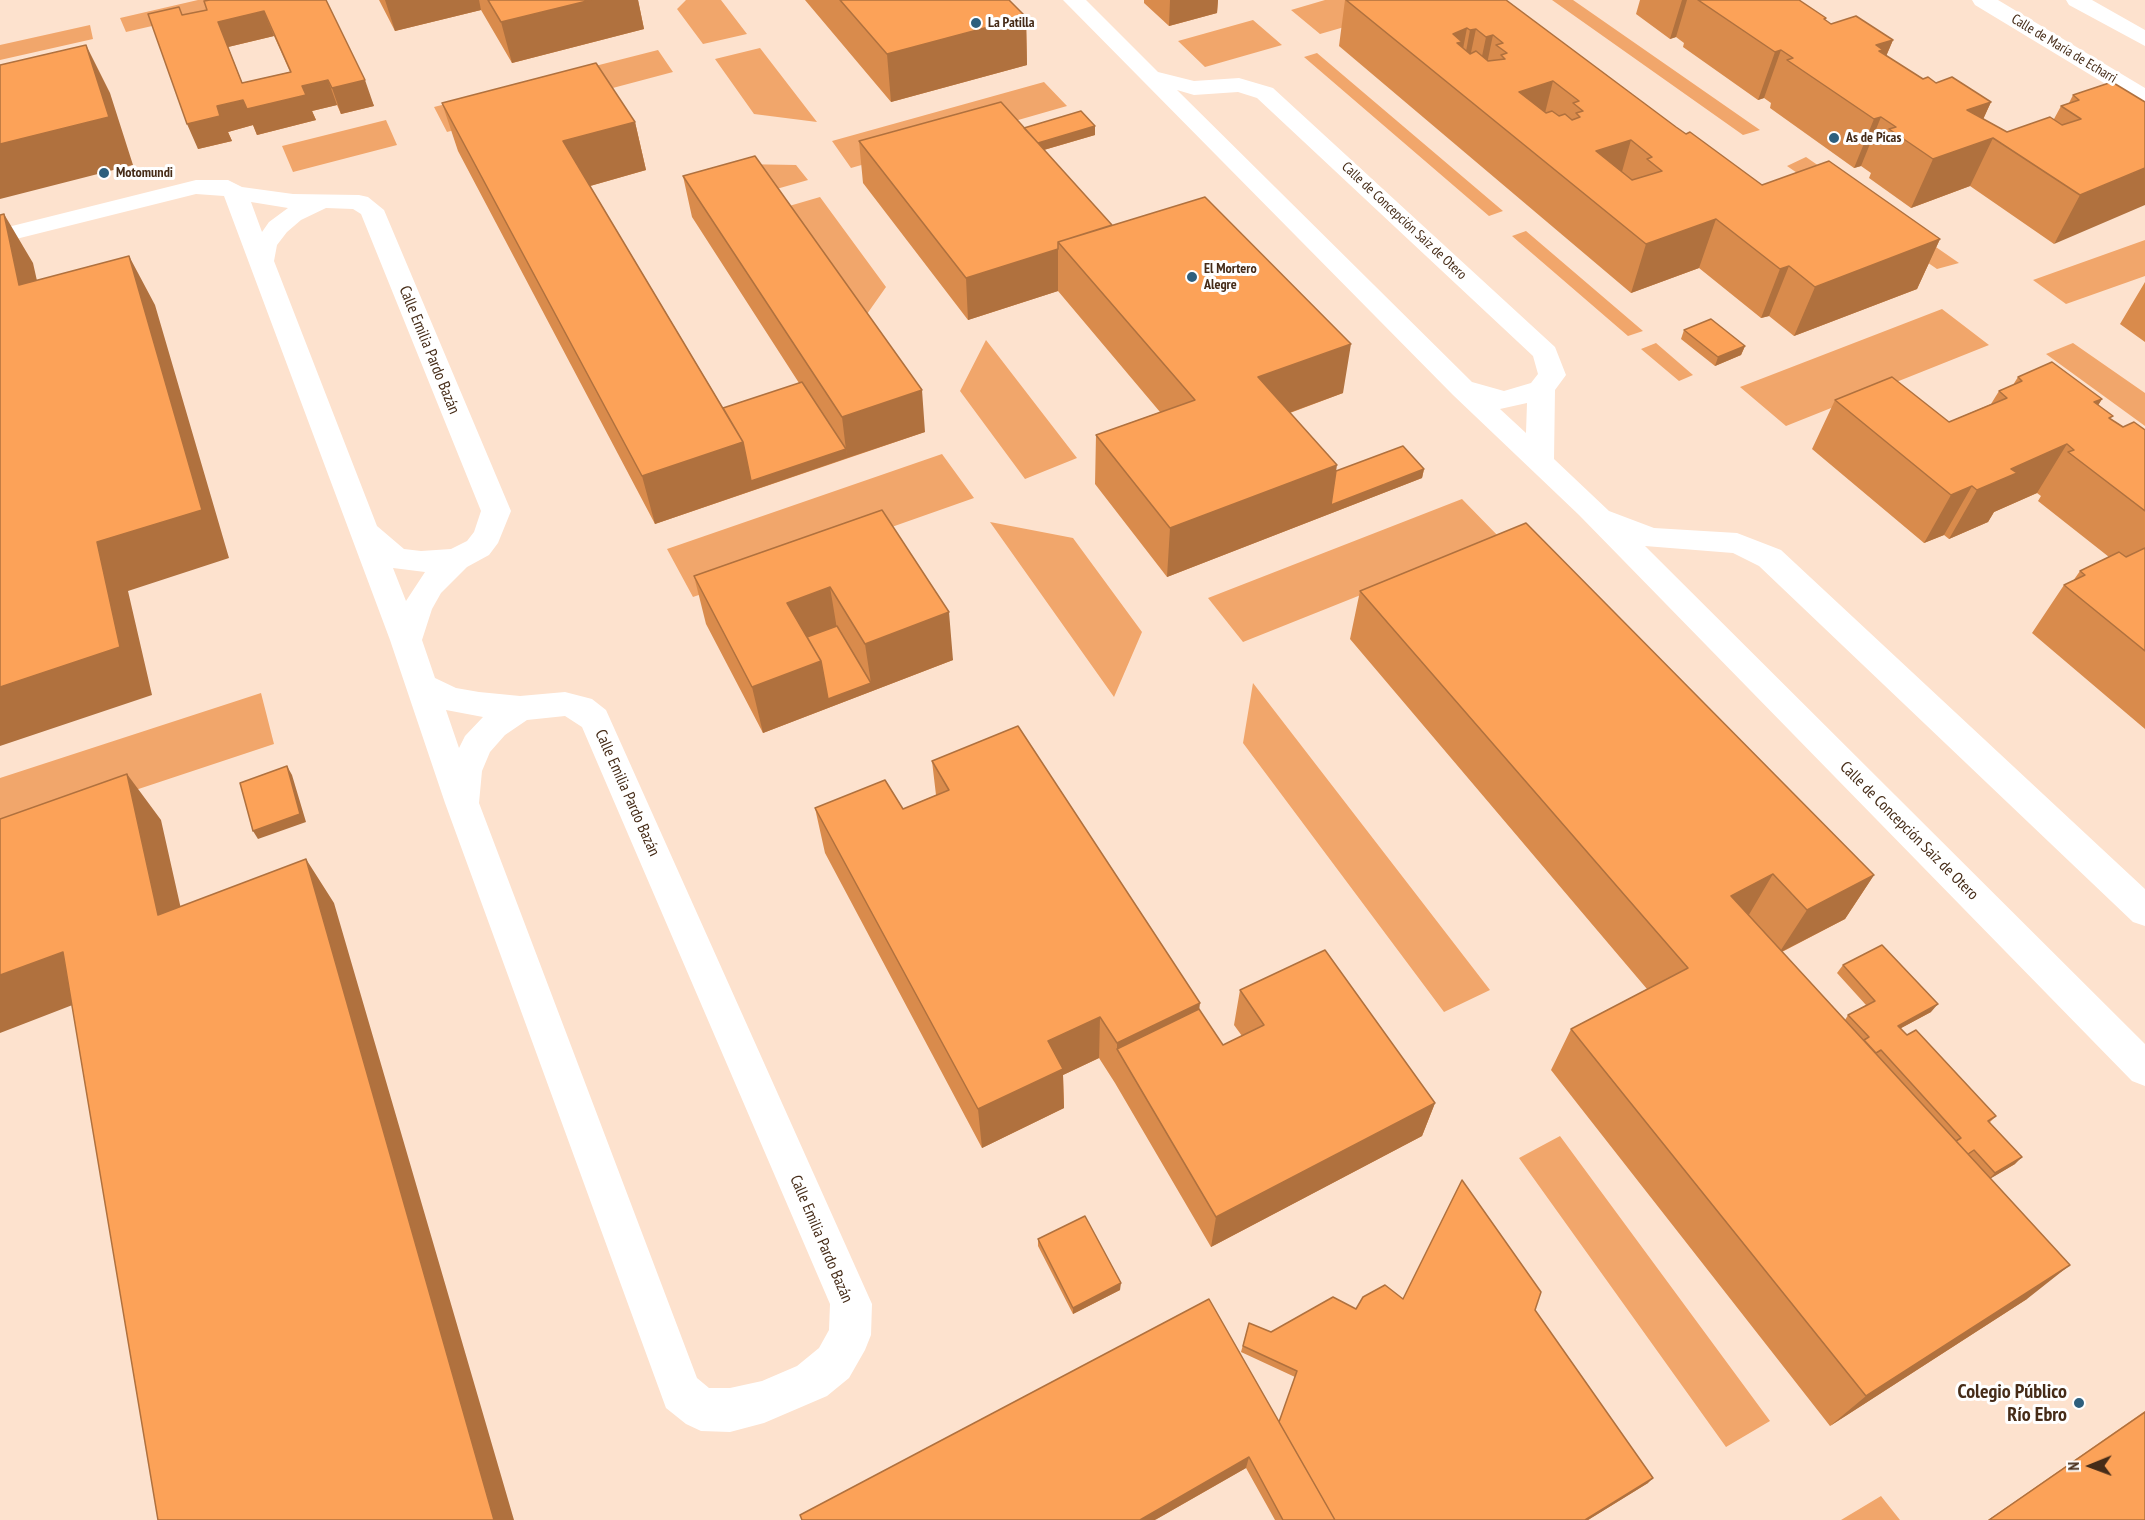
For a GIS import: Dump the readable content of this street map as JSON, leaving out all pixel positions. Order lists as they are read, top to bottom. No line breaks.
{"streets":{"street":["Calle de María de Echarri","Calle de Concepción Saiz de Otero","Calle Emilia Pardo Bazán"]},"places":["La Patilla","As de Picas","Motomundi","El Mortero Alegre","Colegio Público Río Ebro"],"north":"left"}
